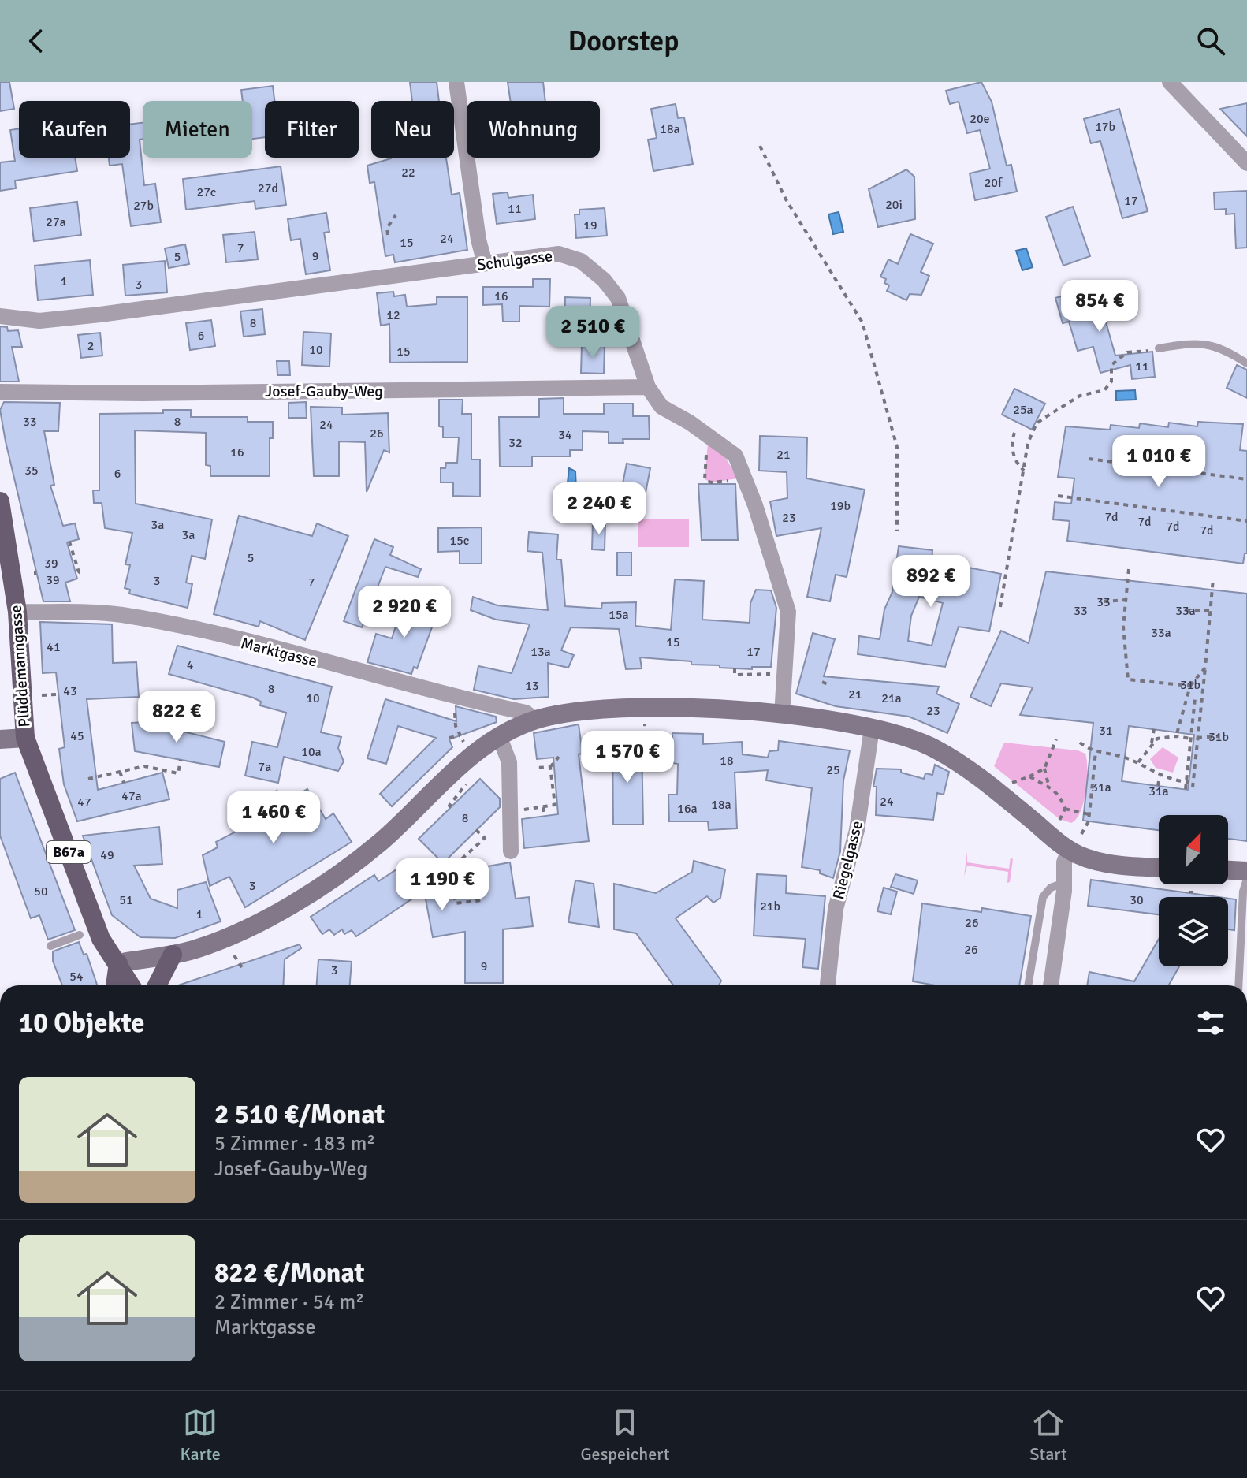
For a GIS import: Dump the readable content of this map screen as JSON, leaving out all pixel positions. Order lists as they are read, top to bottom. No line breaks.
{"streets":{"main road":["Plüddemanngasse","B67a"],"street":["Schulgasse","Josef-Gauby-Weg","Marktgasse","Riegelgasse"]},"crossings":[["Schulgasse","Josef-Gauby-Weg"],["Marktgasse","Plüddemanngasse"]],"house_numbers":["20e","17b","18a","22","20f","27d","27c","17","20i","27b","11","27a","19","24","15","7","9","5","1","3","16","12","8","6","2","10","15","11","25a","33","8","24","26","34","32","16","21","35","6","19b","7d","23","7d","3a","7d","7d","3a","15c","5","39","39","3","7","33","33","33a","15a","33a","15","41","13a","17","4","31b","13","8","43","21","10","21a","23","31","45","31b","10a","18","7a","25","31a","31a","47a","24","47","18a","16a","8","49","3","50","51","30","21b","1","26","26","9","3","54"],"north":"top right","page":{"header":"Doorstep","chip":["Kaufen","Mieten","Filter","Neu","Wohnung"],"price":["854 €","2 510 €","1 010 €","2 240 €","892 €","2 920 €","822 €","1 570 €","1 460 €","1 190 €"],"heading":"10 Objekte","list":[{"name":"2 510 €/Monat","note":"5 Zimmer · 183 m² · Josef-Gauby-Weg"},{"name":"822 €/Monat","note":"2 Zimmer · 54 m² · Marktgasse"}],"tabs":["Karte","Gespeichert","Start"]}}
